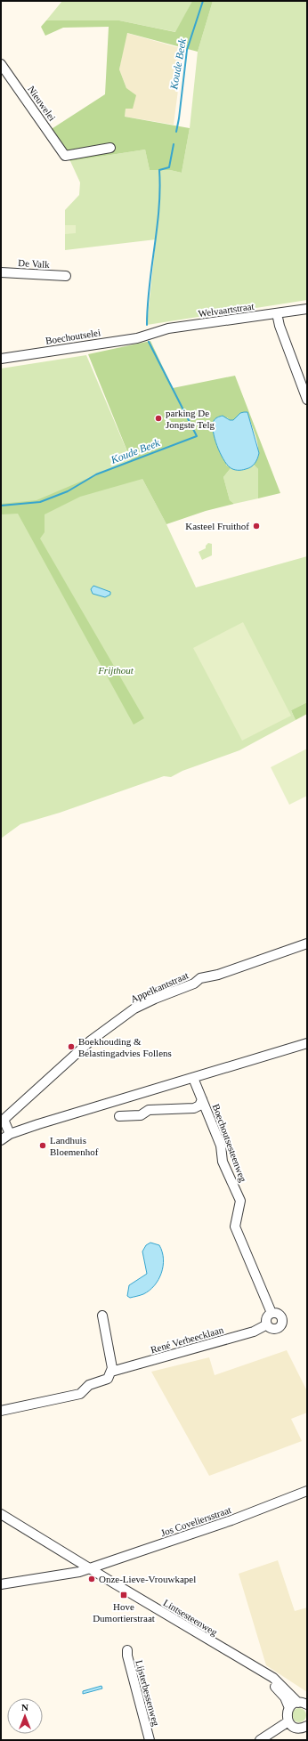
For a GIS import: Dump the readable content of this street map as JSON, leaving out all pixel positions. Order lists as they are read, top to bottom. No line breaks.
{"streets":{"street":["Nieuwelei","De Valk","Welvaartstraat","Boechoutselei","Appelkantstraat","Boechoutsesteenweg","René Verbeecklaan","Jos Coveliersstraat","Lintsesteenweg","Lijsterbessenweg"]},"crossings":[["Welvaartstraat","Boechoutselei"],["Boechoutsesteenweg","René Verbeecklaan"],["Jos Coveliersstraat","Lintsesteenweg"]],"water":["Koude Beek"],"parks":["Frijthout"],"places":{"other":["parking De Jongste Telg","Kasteel Fruithof","Boekhouding & Belastingadvies Follens","Landhuis Bloemenhof","Onze-Lieve-Vrouwkapel"],"transit":["Hove Dumortierstraat"]},"north":"top"}
